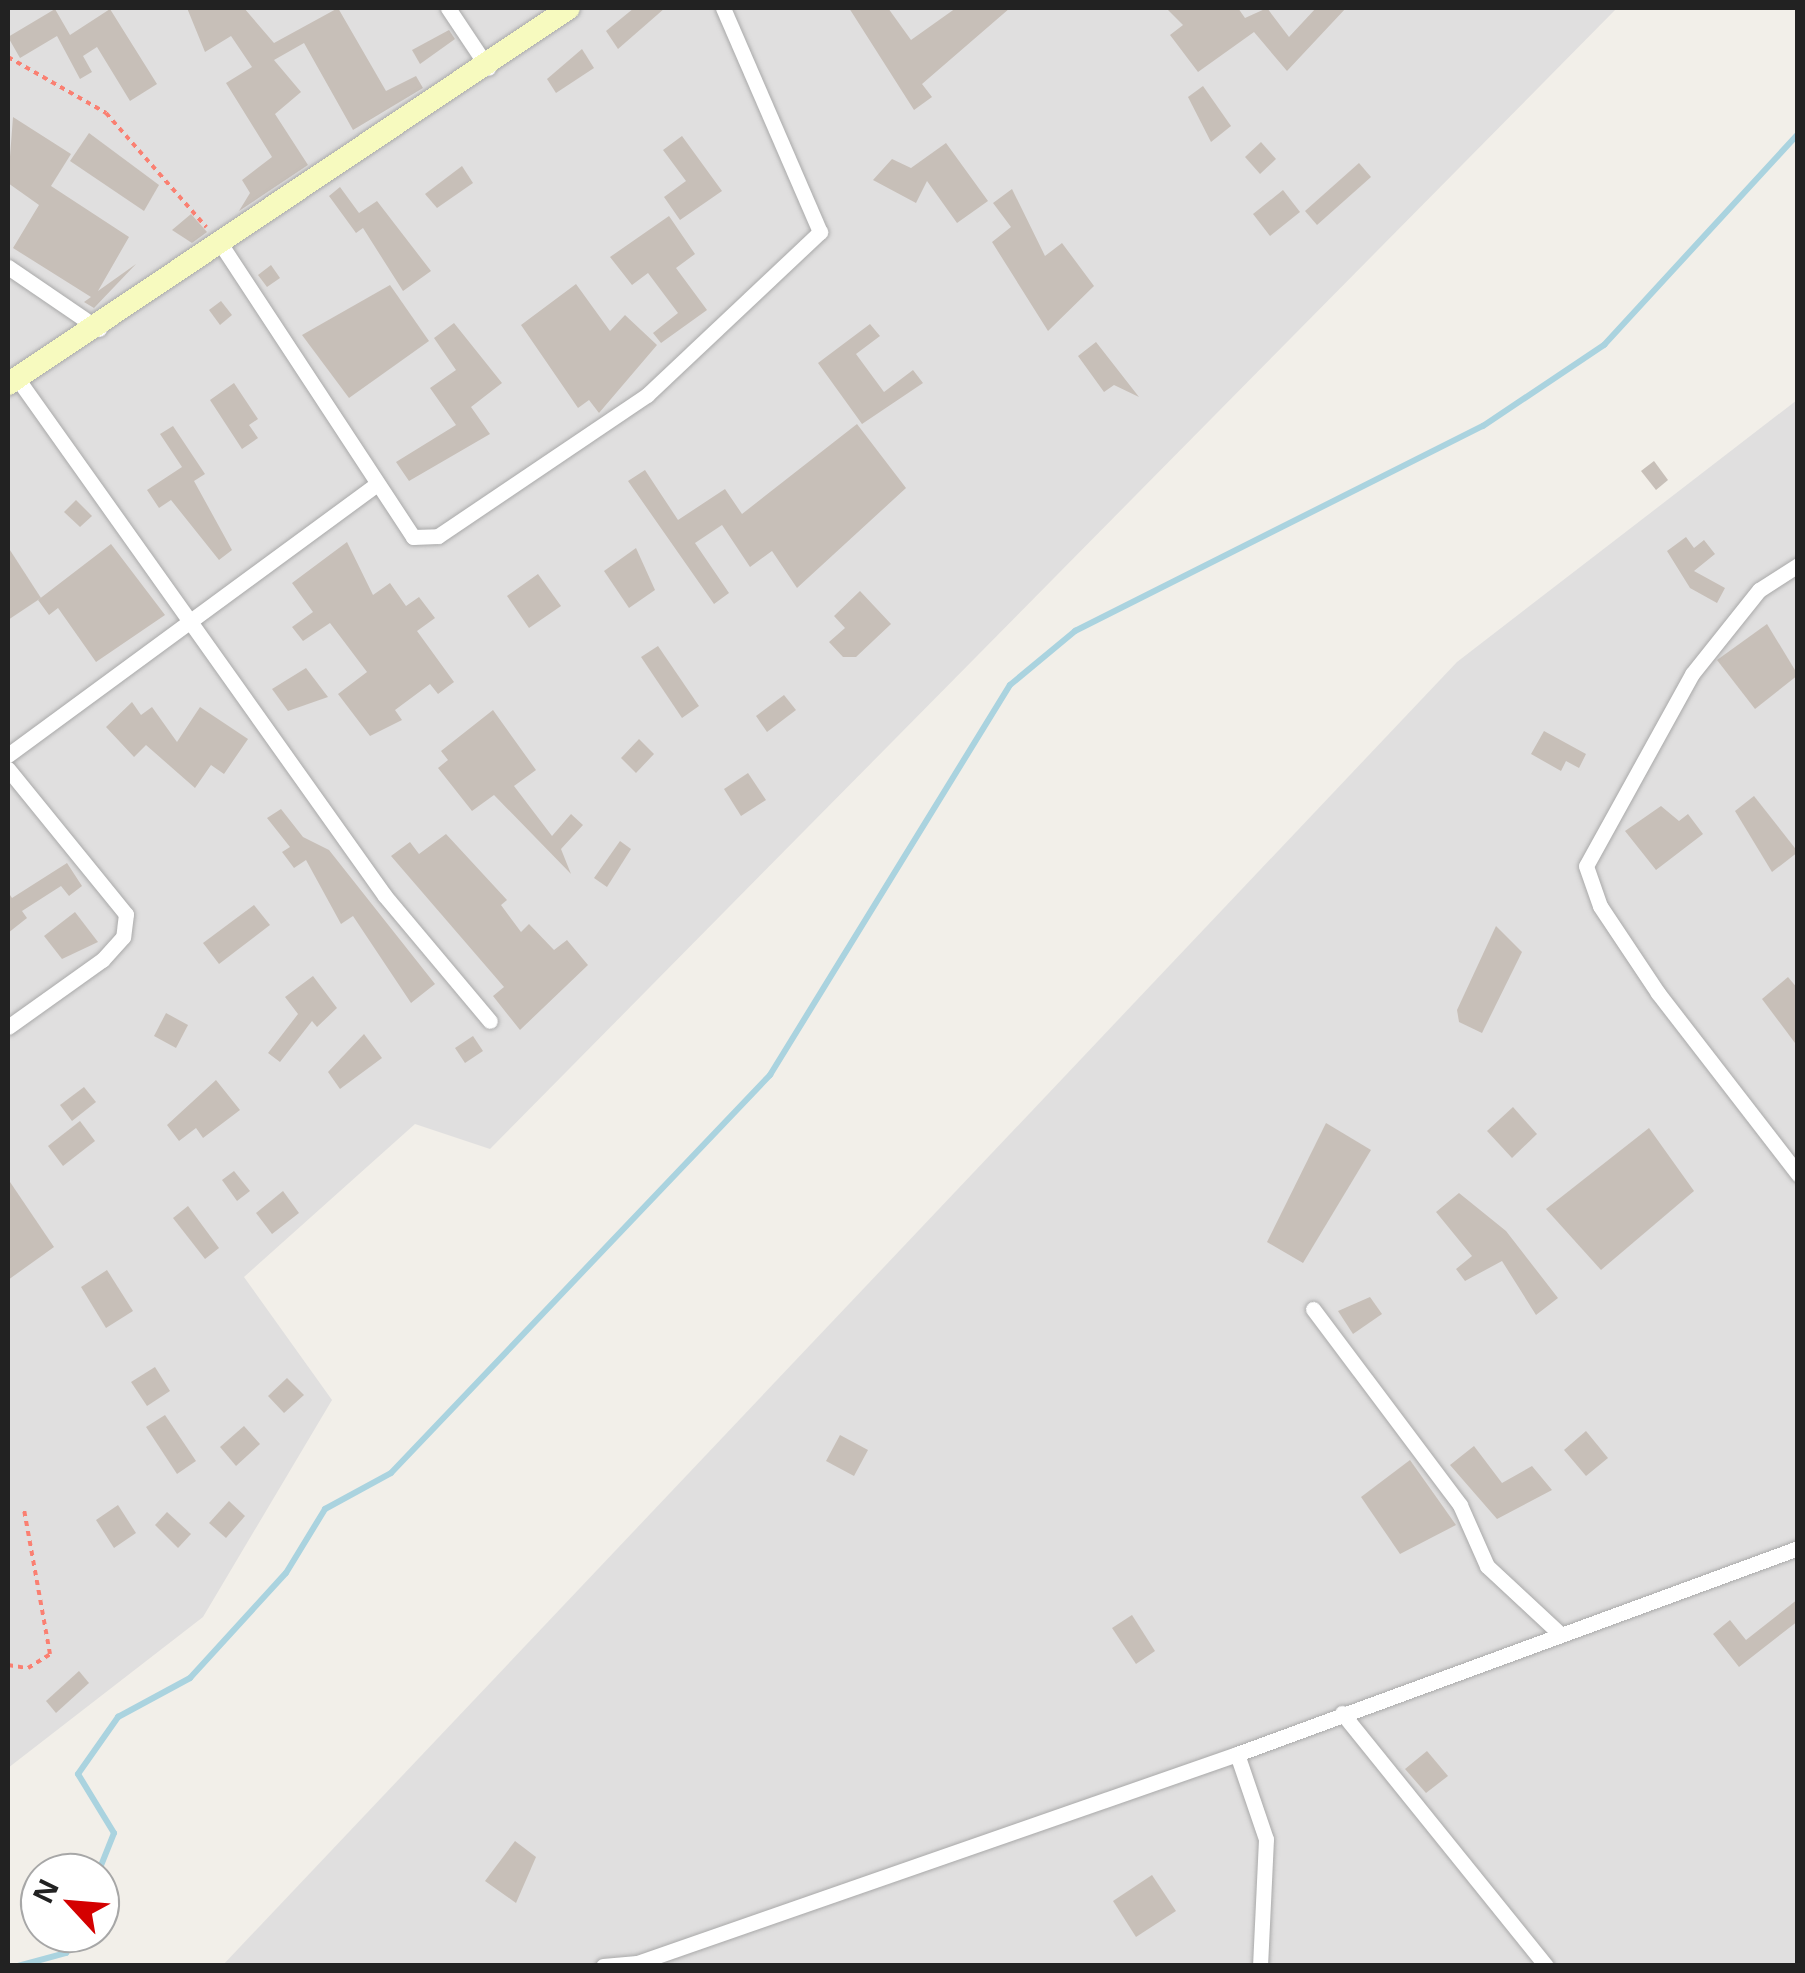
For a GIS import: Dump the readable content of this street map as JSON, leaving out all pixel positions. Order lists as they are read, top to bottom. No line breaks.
{"north":"top left"}
